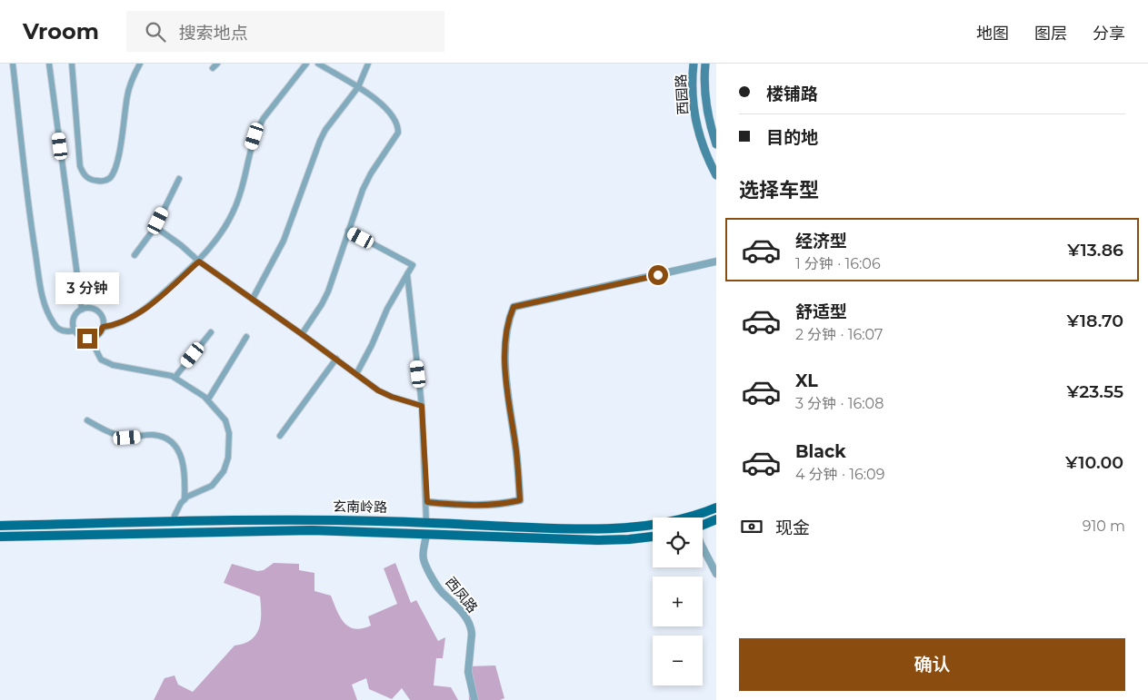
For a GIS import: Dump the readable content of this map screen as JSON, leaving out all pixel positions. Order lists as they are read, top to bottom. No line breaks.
{"streets":{"main road":["西园路","玄南岭路"],"street":["西凤路"]},"crossings":[["玄南岭路","西凤路"]],"page":{"header":"Vroom","search":"搜索地点","nav":["地图","图层","分享"],"banner":["楼铺路","目的地"],"heading":"选择车型","list":[{"name":"经济型","note":"1 分钟 · 16:06","value":"¥13.86"},{"name":"舒适型","note":"2 分钟 · 16:07","value":"¥18.70"},{"name":"XL","note":"3 分钟 · 16:08","value":"¥23.55"},{"name":"Black","note":"4 分钟 · 16:09","value":"¥10.00"}],"bubble":"3 分钟","pay":["现金","910 m"],"map_buttons":["+","−"],"buttons":"确认"}}
